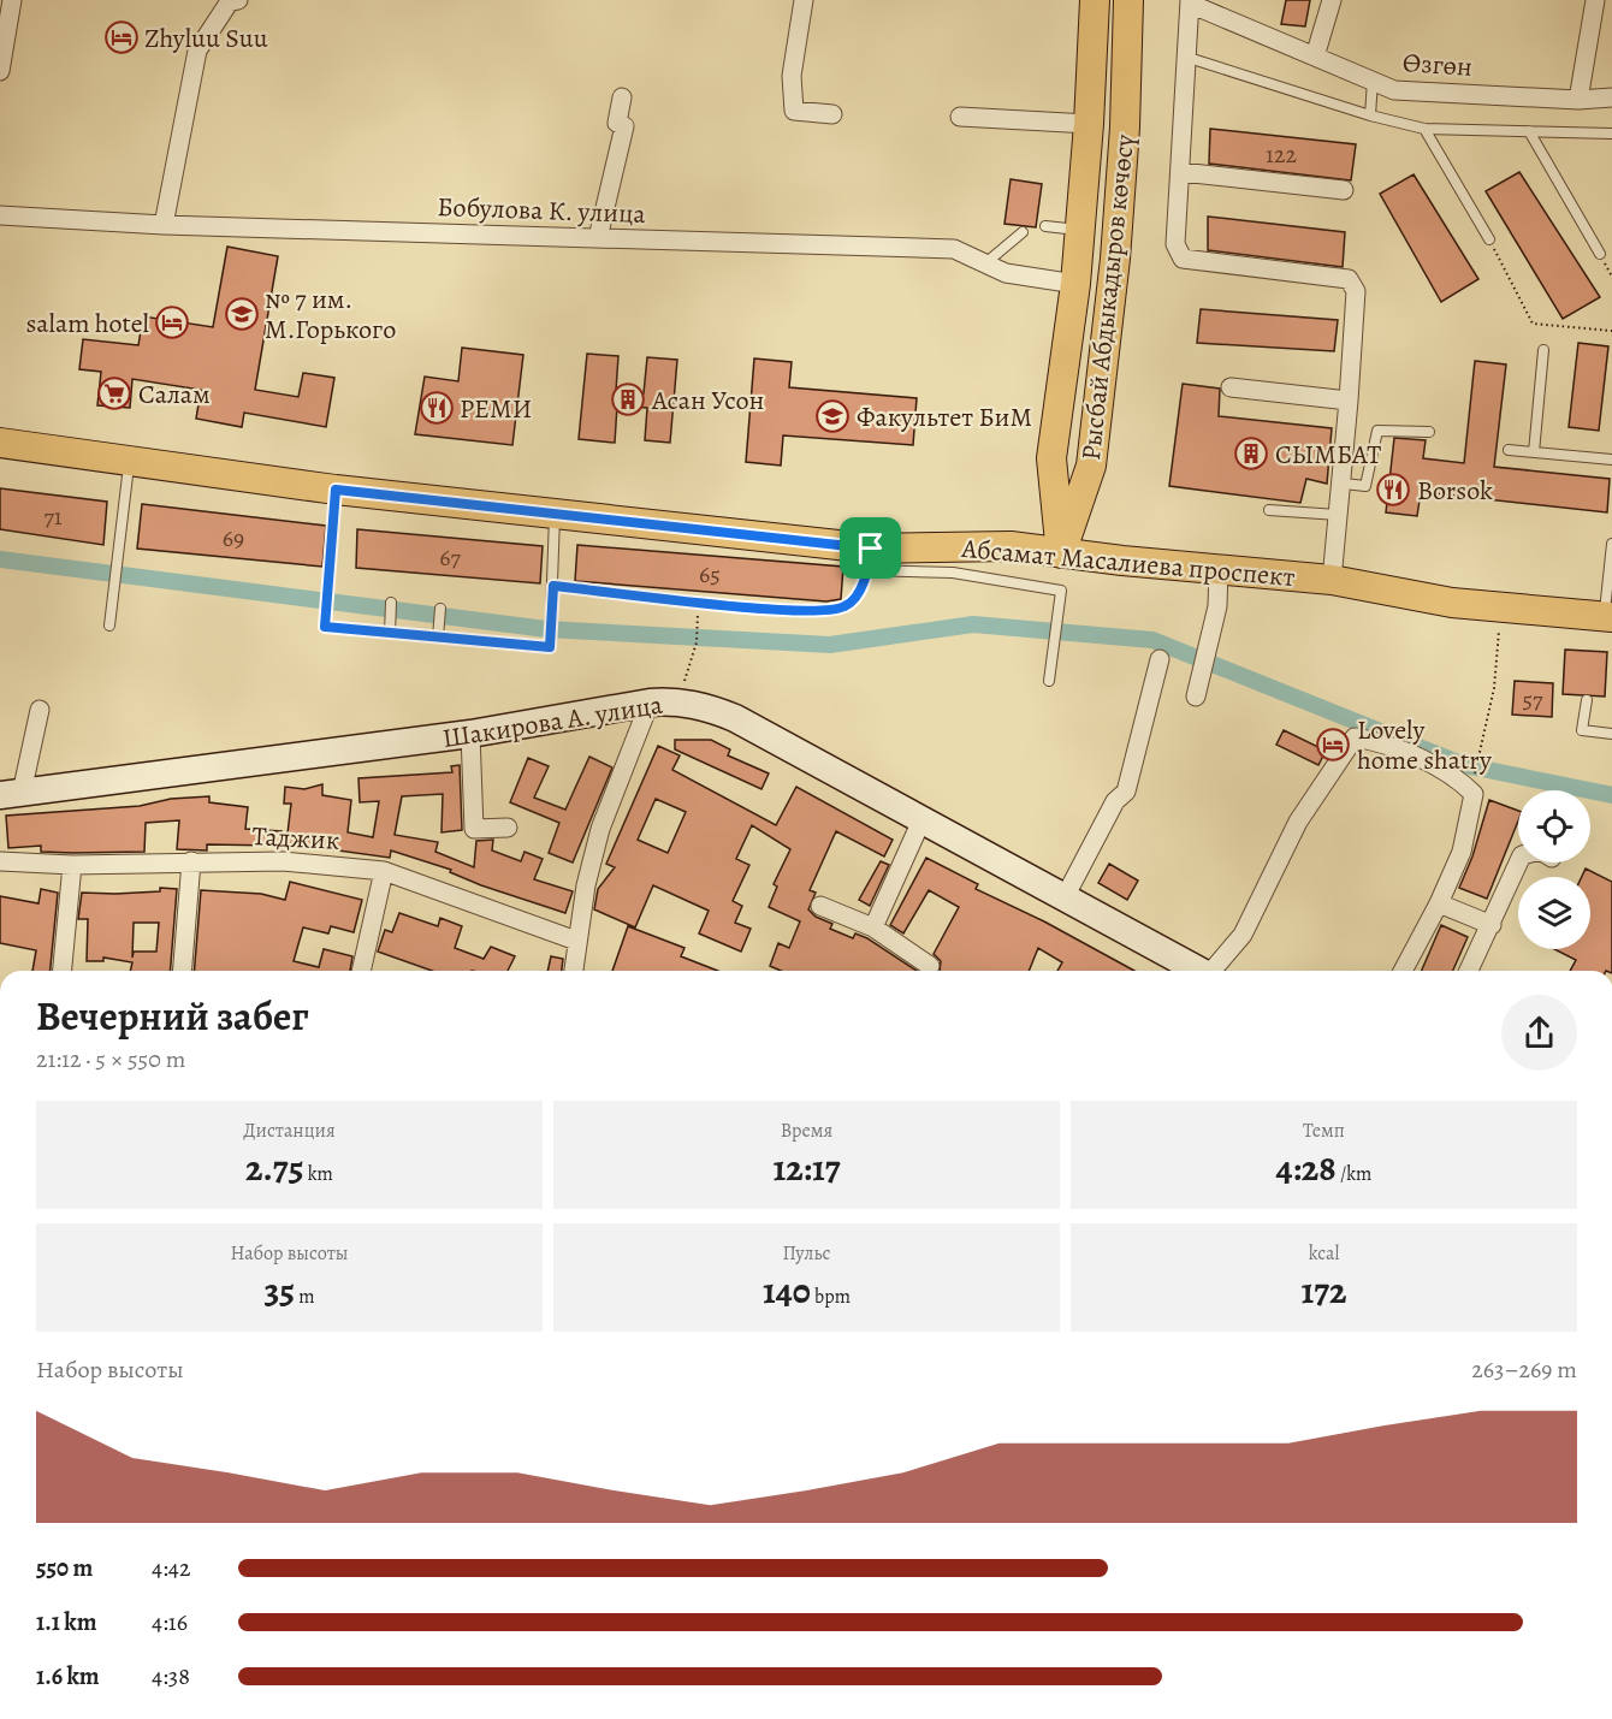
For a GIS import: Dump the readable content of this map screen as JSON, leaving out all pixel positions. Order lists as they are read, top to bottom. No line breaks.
{"streets":{"main road":["Рысбай Абдыкадыров көчөсү","Абсамат Масалиева проспект","Шакирова А. улица"],"street":["Өзгөн","Бобулова К. улица","Таджик"]},"crossings":[["Бобулова К. улица","Рысбай Абдыкадыров көчөсү"],["Рысбай Абдыкадыров көчөсү","Абсамат Масалиева проспект"]],"places":{"hotel":["Zhyluu Suu","salam hotel","Lovely home shatry"],"school or university":["№ 7 им. М.Горького","Факультет БиМ"],"supermarket":["Салам"],"building":["Асан Усон","СЫМБАТ"],"restaurant":["РЕМИ","Borsok"]},"house_numbers":["122","71","69","67","65","57"],"page":{"heading":["Вечерний забег","21:12 · 5 × 550 m"],"stats":[["Дистанция","2.75 km"],["Время","12:17"],["Темп","4:28 /km"],["Набор высоты","35 m"],["Пульс","140 bpm"],["kcal","172"]],"chart":["Набор высоты","263–269 m"],"list":[{"name":"550 m","note":"4:42"},{"name":"1.1 km","note":"4:16"},{"name":"1.6 km","note":"4:38"}]}}
